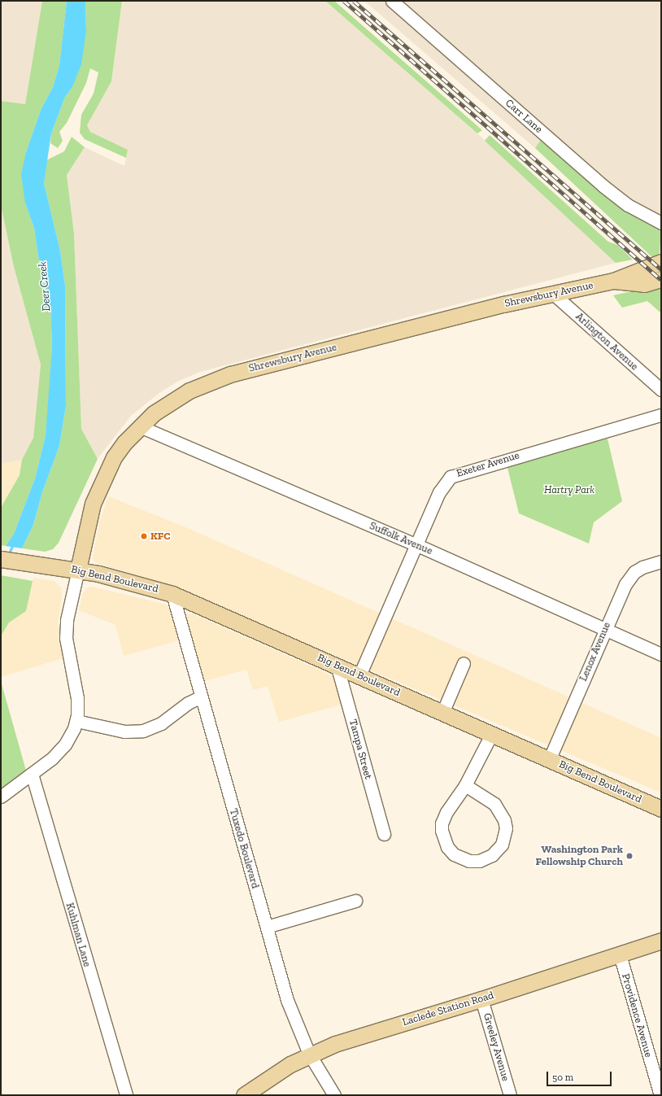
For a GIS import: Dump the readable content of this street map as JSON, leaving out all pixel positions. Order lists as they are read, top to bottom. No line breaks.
{"streets":{"main road":["Shrewsbury Avenue","Big Bend Boulevard","Laclede Station Road"],"street":["Carr Lane","Arlington Avenue","Exeter Avenue","Suffolk Avenue","Lenox Avenue","Tampa Street","Tuxedo Boulevard","Kuhlman Lane","Providence Avenue","Greeley Avenue"]},"crossings":[["Shrewsbury Avenue","Arlington Avenue"],["Shrewsbury Avenue","Suffolk Avenue"],["Shrewsbury Avenue","Big Bend Boulevard"],["Exeter Avenue","Suffolk Avenue"],["Exeter Avenue","Big Bend Boulevard"],["Suffolk Avenue","Lenox Avenue"],["Big Bend Boulevard","Lenox Avenue"],["Big Bend Boulevard","Tampa Street"],["Big Bend Boulevard","Tuxedo Boulevard"],["Tuxedo Boulevard","Laclede Station Road"],["Laclede Station Road","Providence Avenue"],["Laclede Station Road","Greeley Avenue"]],"water":["Deer Creek"],"parks":["Hartry Park"],"places":["KFC","Washington Park Fellowship Church"],"scale_bar":"50 m"}
